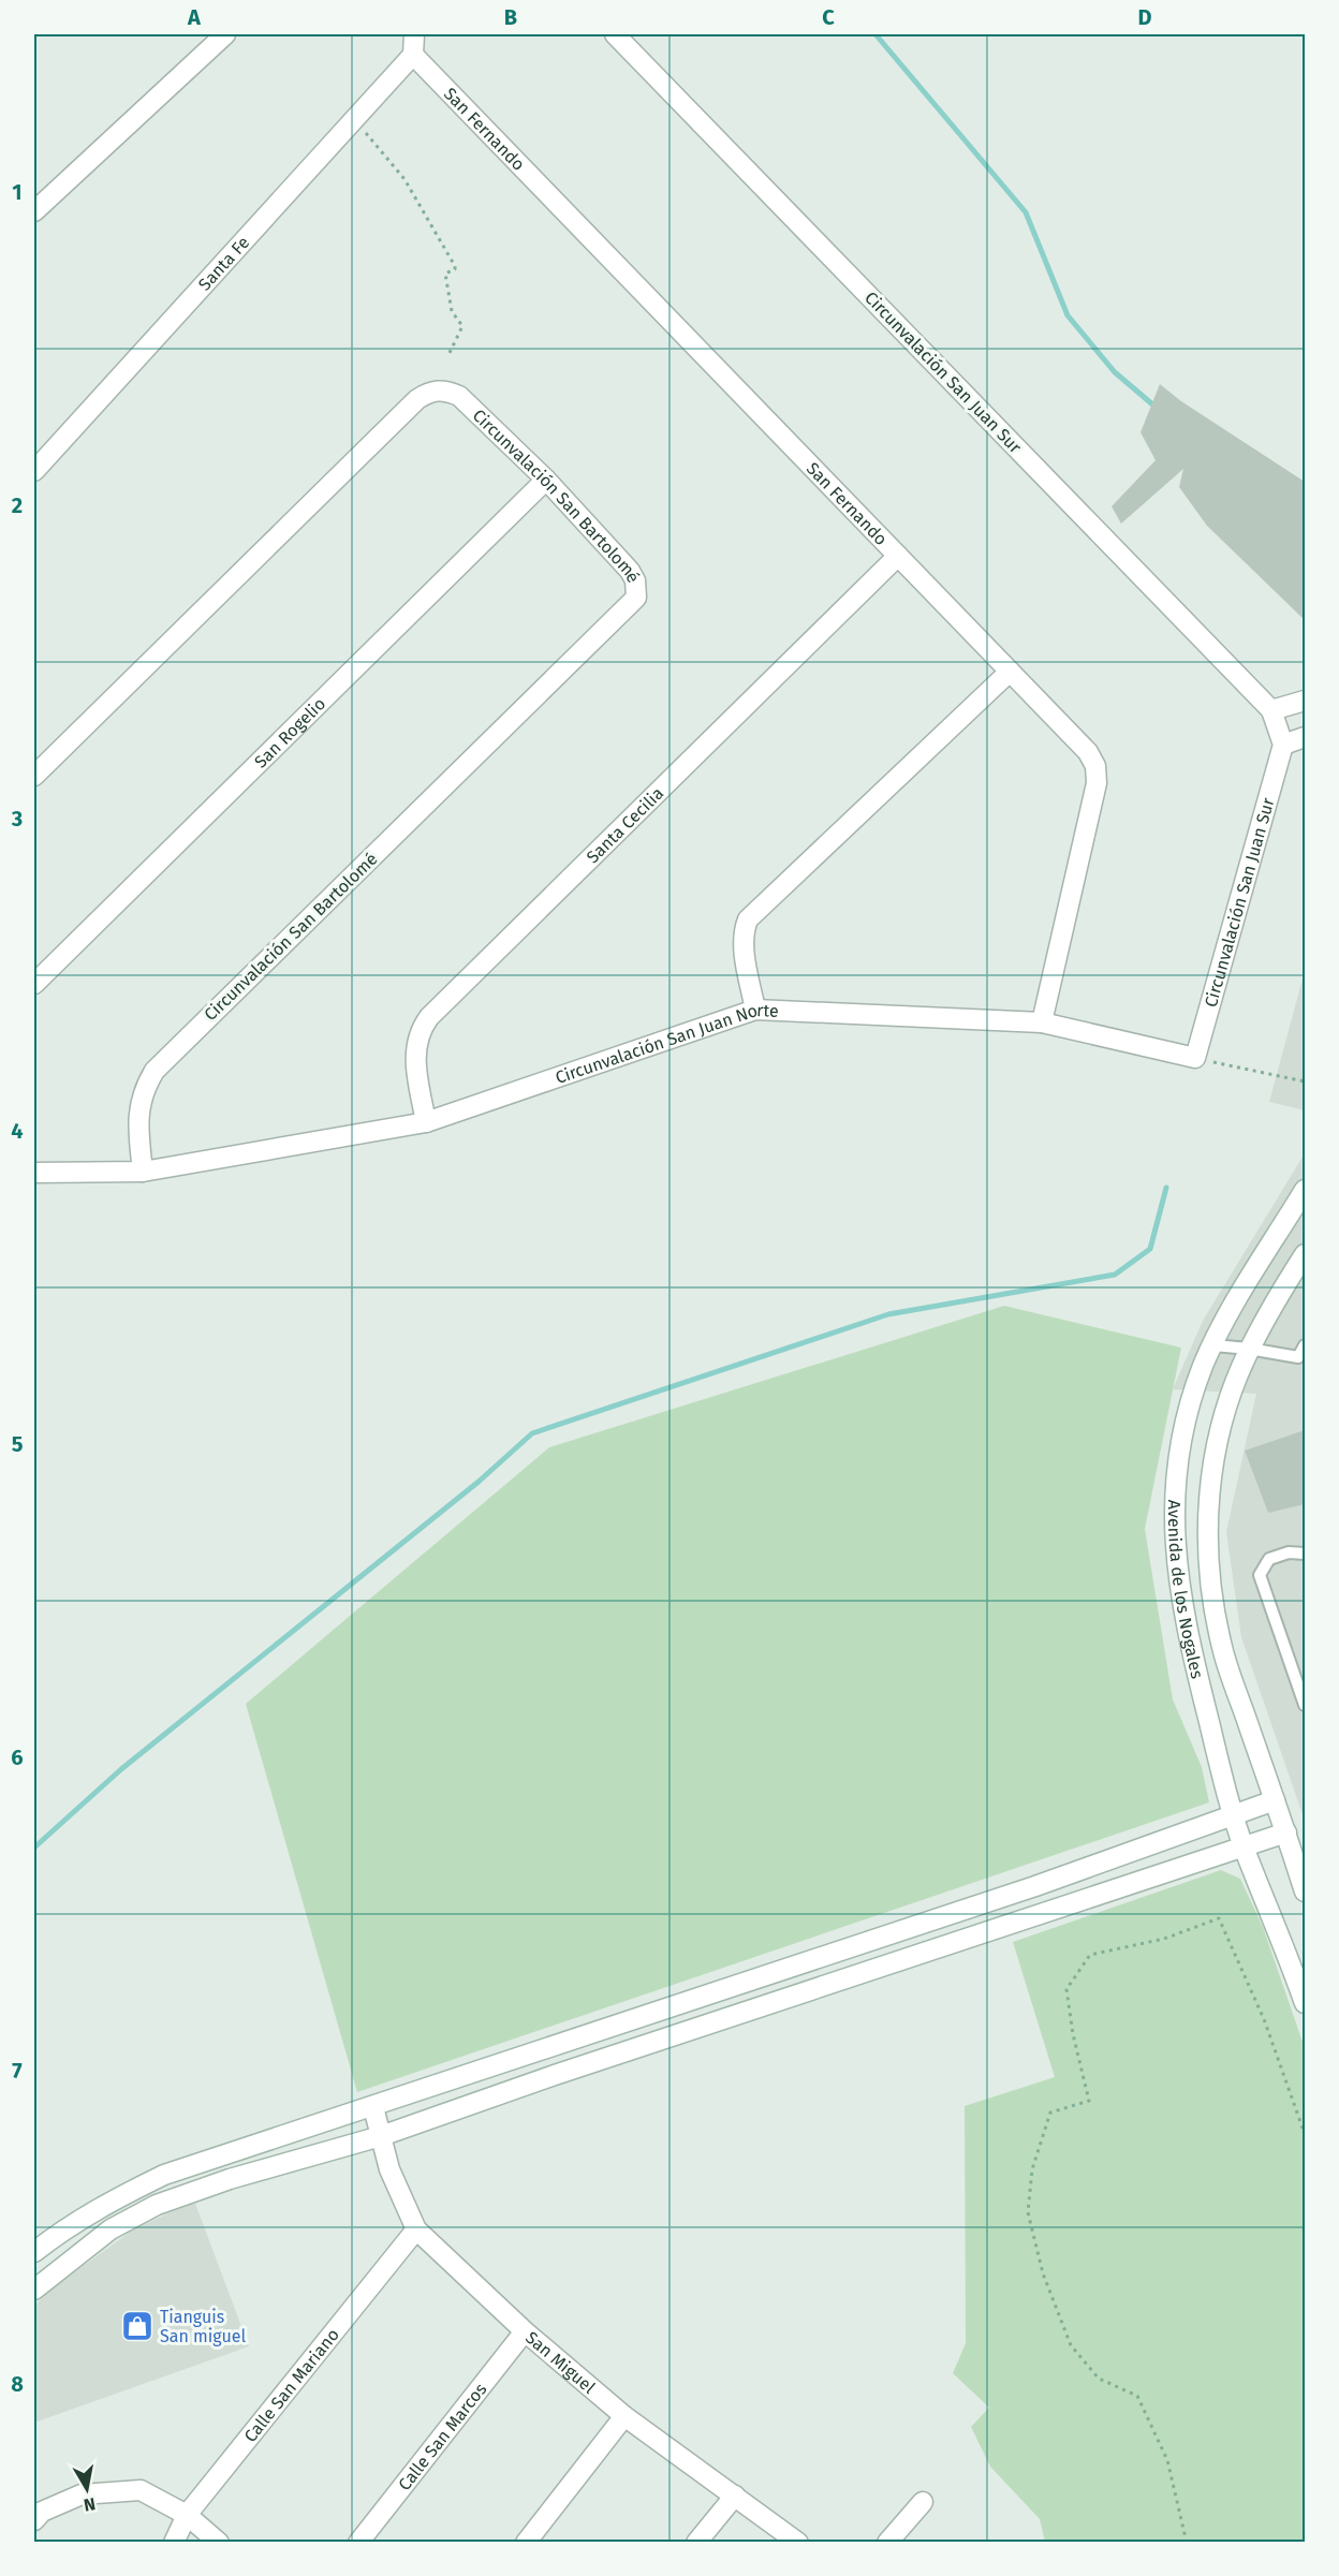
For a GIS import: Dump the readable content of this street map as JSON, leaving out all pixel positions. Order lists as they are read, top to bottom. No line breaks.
{"streets":{"street":["San Fernando","Santa Fe","Circunvalación San Juan Sur","Circunvalación San Bartolomé","San Rogelio","Santa Cecilia","Circunvalación San Juan Norte","Avenida de los Nogales","San Miguel","Calle San Mariano","Calle San Marcos"]},"crossings":[["San Fernando","Santa Fe"],["San Fernando","Santa Cecilia"],["San Fernando","Circunvalación San Juan Norte"],["Circunvalación San Juan Sur","Circunvalación San Juan Norte"],["Circunvalación San Bartolomé","San Rogelio"],["Circunvalación San Bartolomé","Circunvalación San Juan Norte"],["Santa Cecilia","Circunvalación San Juan Norte"],["San Miguel","Calle San Mariano"],["San Miguel","Calle San Marcos"]],"places":{"shop":["Tianguis San miguel"]},"north":"bottom","grid":{"columns":["A","B","C","D"],"rows":["1","2","3","4","5","6","7","8"]}}
